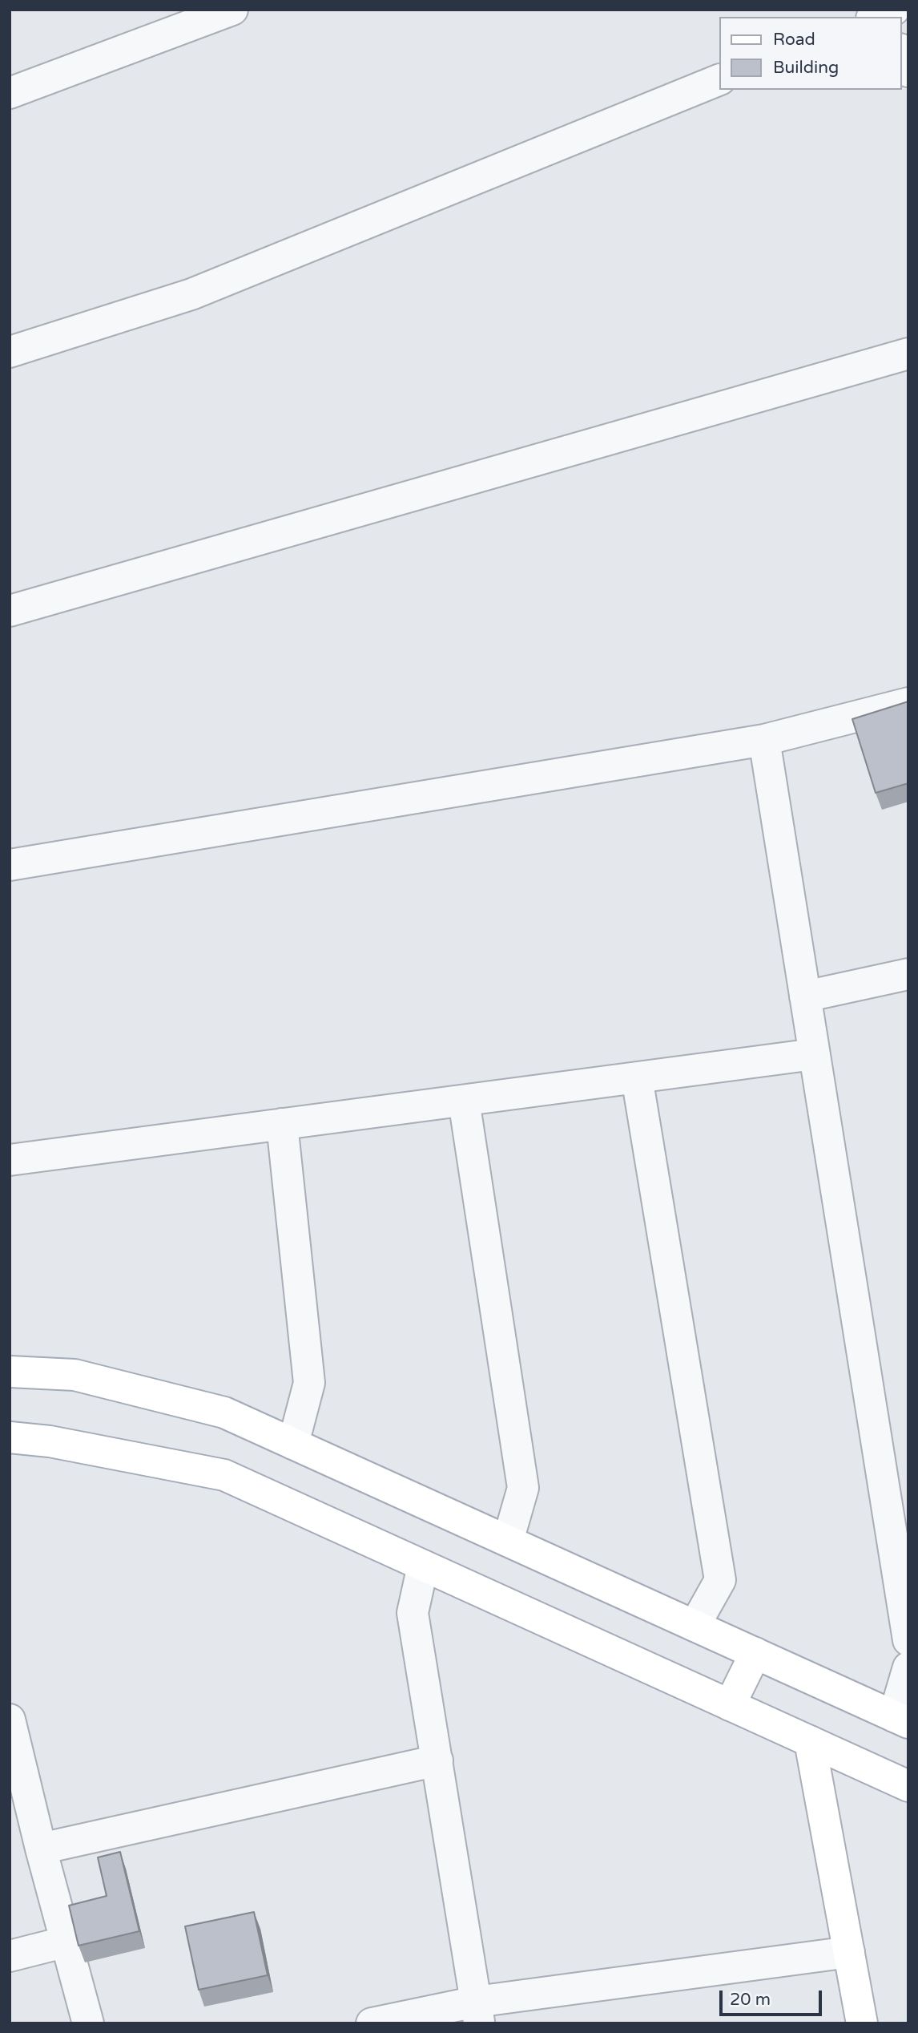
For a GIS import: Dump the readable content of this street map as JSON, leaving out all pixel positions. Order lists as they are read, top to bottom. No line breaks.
{"legend":["Road","Building"],"scale_bar":"20 m"}
